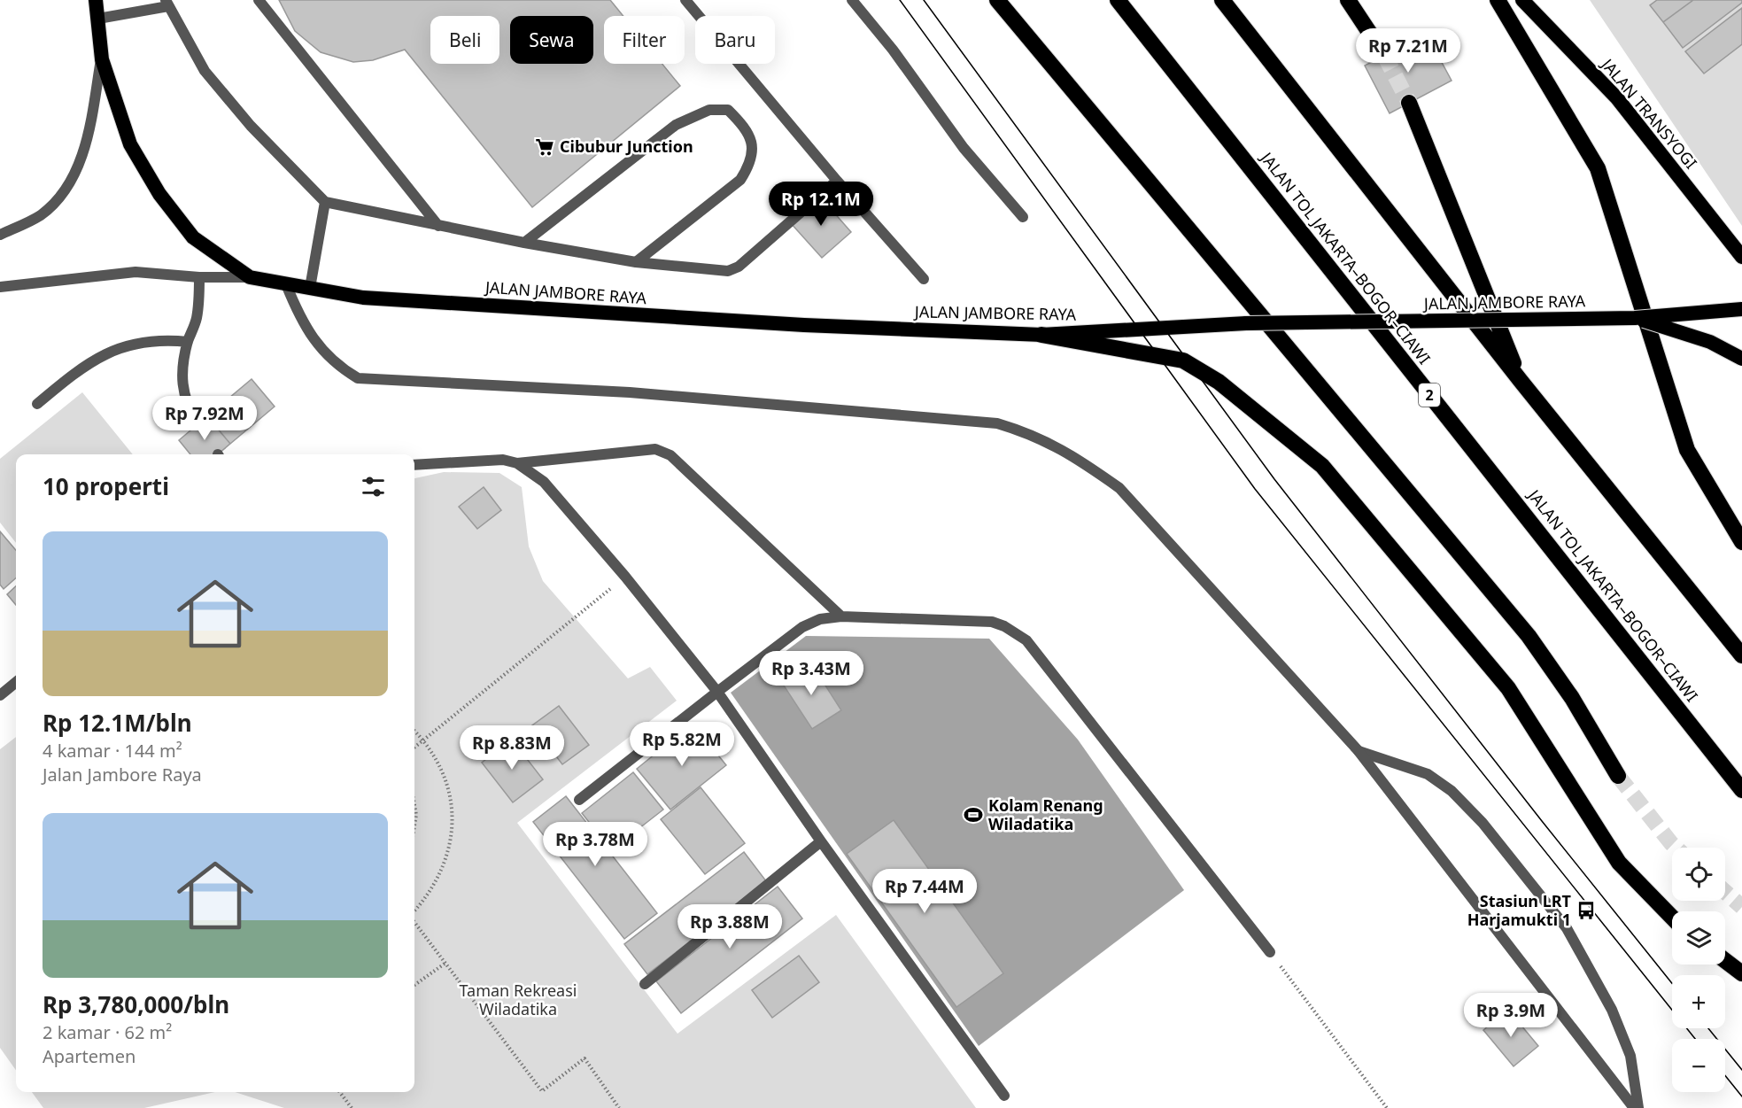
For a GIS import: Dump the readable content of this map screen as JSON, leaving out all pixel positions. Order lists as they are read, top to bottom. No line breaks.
{"streets":{"highway":["JALAN TRANSYOGI","JALAN TOL JAKARTA–BOGOR–CIAWI","JALAN JAMBORE RAYA","2"]},"parks":["Taman Rekreasi Wiladatika"],"places":{"supermarket":["Cibubur Junction"],"sports":["Kolam Renang Wiladatika"],"bus stop":["Stasiun LRT Harjamukti 1"]},"page":{"chip":["Beli","Sewa","Filter","Baru"],"price":["Rp 7.21M","Rp 12.1M","Rp 7.92M","Rp 3.43M","Rp 5.82M","Rp 8.83M","Rp 3.78M","Rp 7.44M","Rp 3.88M","Rp 3.9M"],"heading":"10 properti","list":[{"name":"Rp 12.1M/bln","note":"4 kamar · 144 m² · Jalan Jambore Raya"},{"name":"Rp 3,780,000/bln","note":"2 kamar · 62 m² · Apartemen"}],"map_buttons":["+","−"]}}
